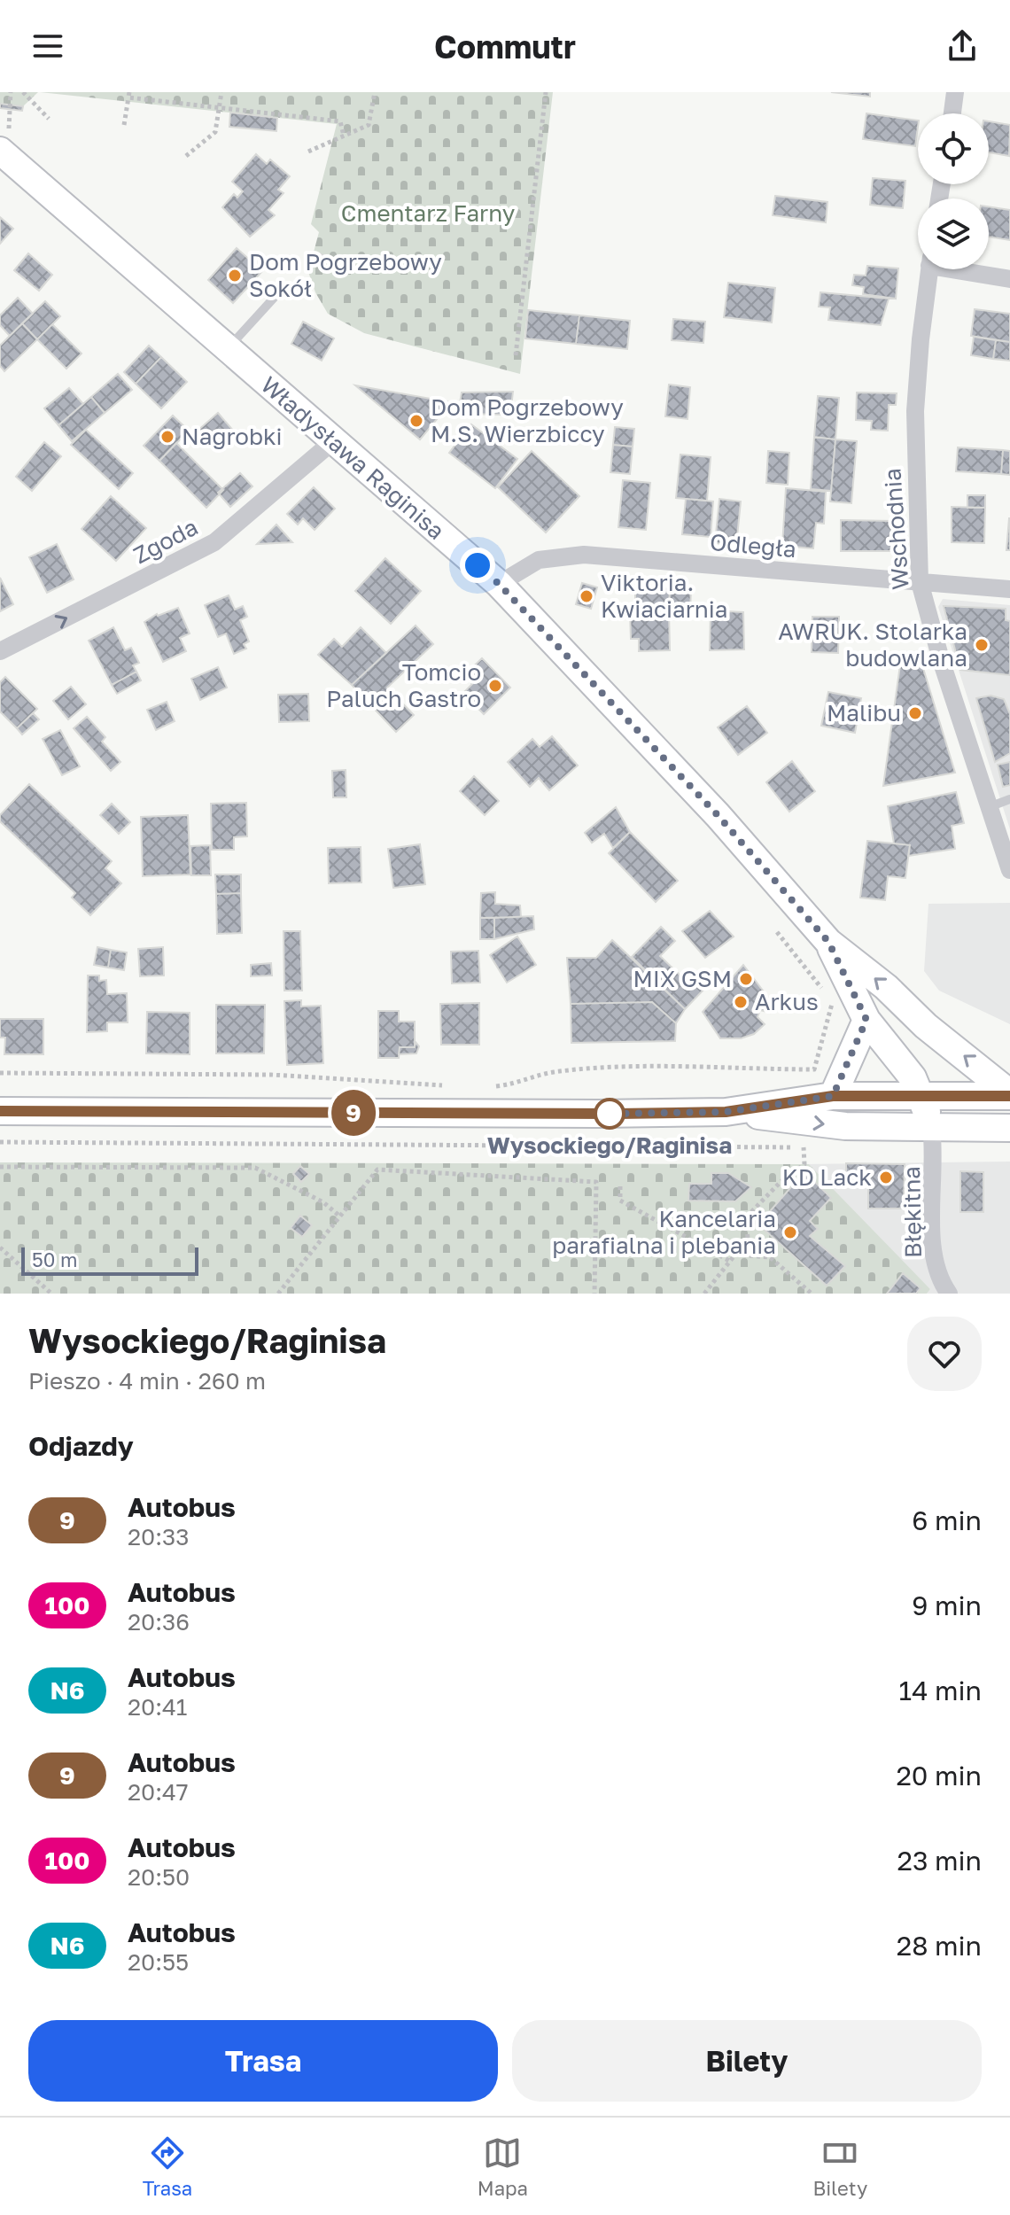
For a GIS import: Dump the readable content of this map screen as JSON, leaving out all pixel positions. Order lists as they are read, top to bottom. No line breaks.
{"streets":{"street":["Władysława Raginisa","Wschodnia","Zgoda","Odległa","Błękitna"]},"crossings":[["Władysława Raginisa","Zgoda"],["Władysława Raginisa","Odległa"],["Władysława Raginisa","Błękitna"],["Wschodnia","Odległa"]],"one_way":["Zgoda"],"parks":["Cmentarz Farny"],"places":["Dom Pogrzebowy Sokół","Dom Pogrzebowy M.S. Wierzbiccy","Nagrobki","Viktoria. Kwiaciarnia","AWRUK. Stolarka budowlana","Tomcio Paluch Gastro","Malibu","MIX GSM","Arkus","Wysockiego/Raginisa","KD Lack","Kancelaria parafialna i plebania"],"lines":["bus line 9"],"scale_bar":"50 m","page":{"header":"Commutr","on_map":"9","scale":"50 m","heading":[["Wysockiego/Raginisa","Pieszo · 4 min · 260 m"],"Odjazdy"],"list":[{"mark":"9","name":"Autobus","note":"20:33","value":"6 min"},{"mark":"100","name":"Autobus","note":"20:36","value":"9 min"},{"mark":"N6","name":"Autobus","note":"20:41","value":"14 min"},{"mark":"9","name":"Autobus","note":"20:47","value":"20 min"},{"mark":"100","name":"Autobus","note":"20:50","value":"23 min"},{"mark":"N6","name":"Autobus","note":"20:55","value":"28 min"}],"buttons":["Trasa","Bilety"],"tabs":["Trasa","Mapa","Bilety"]}}
